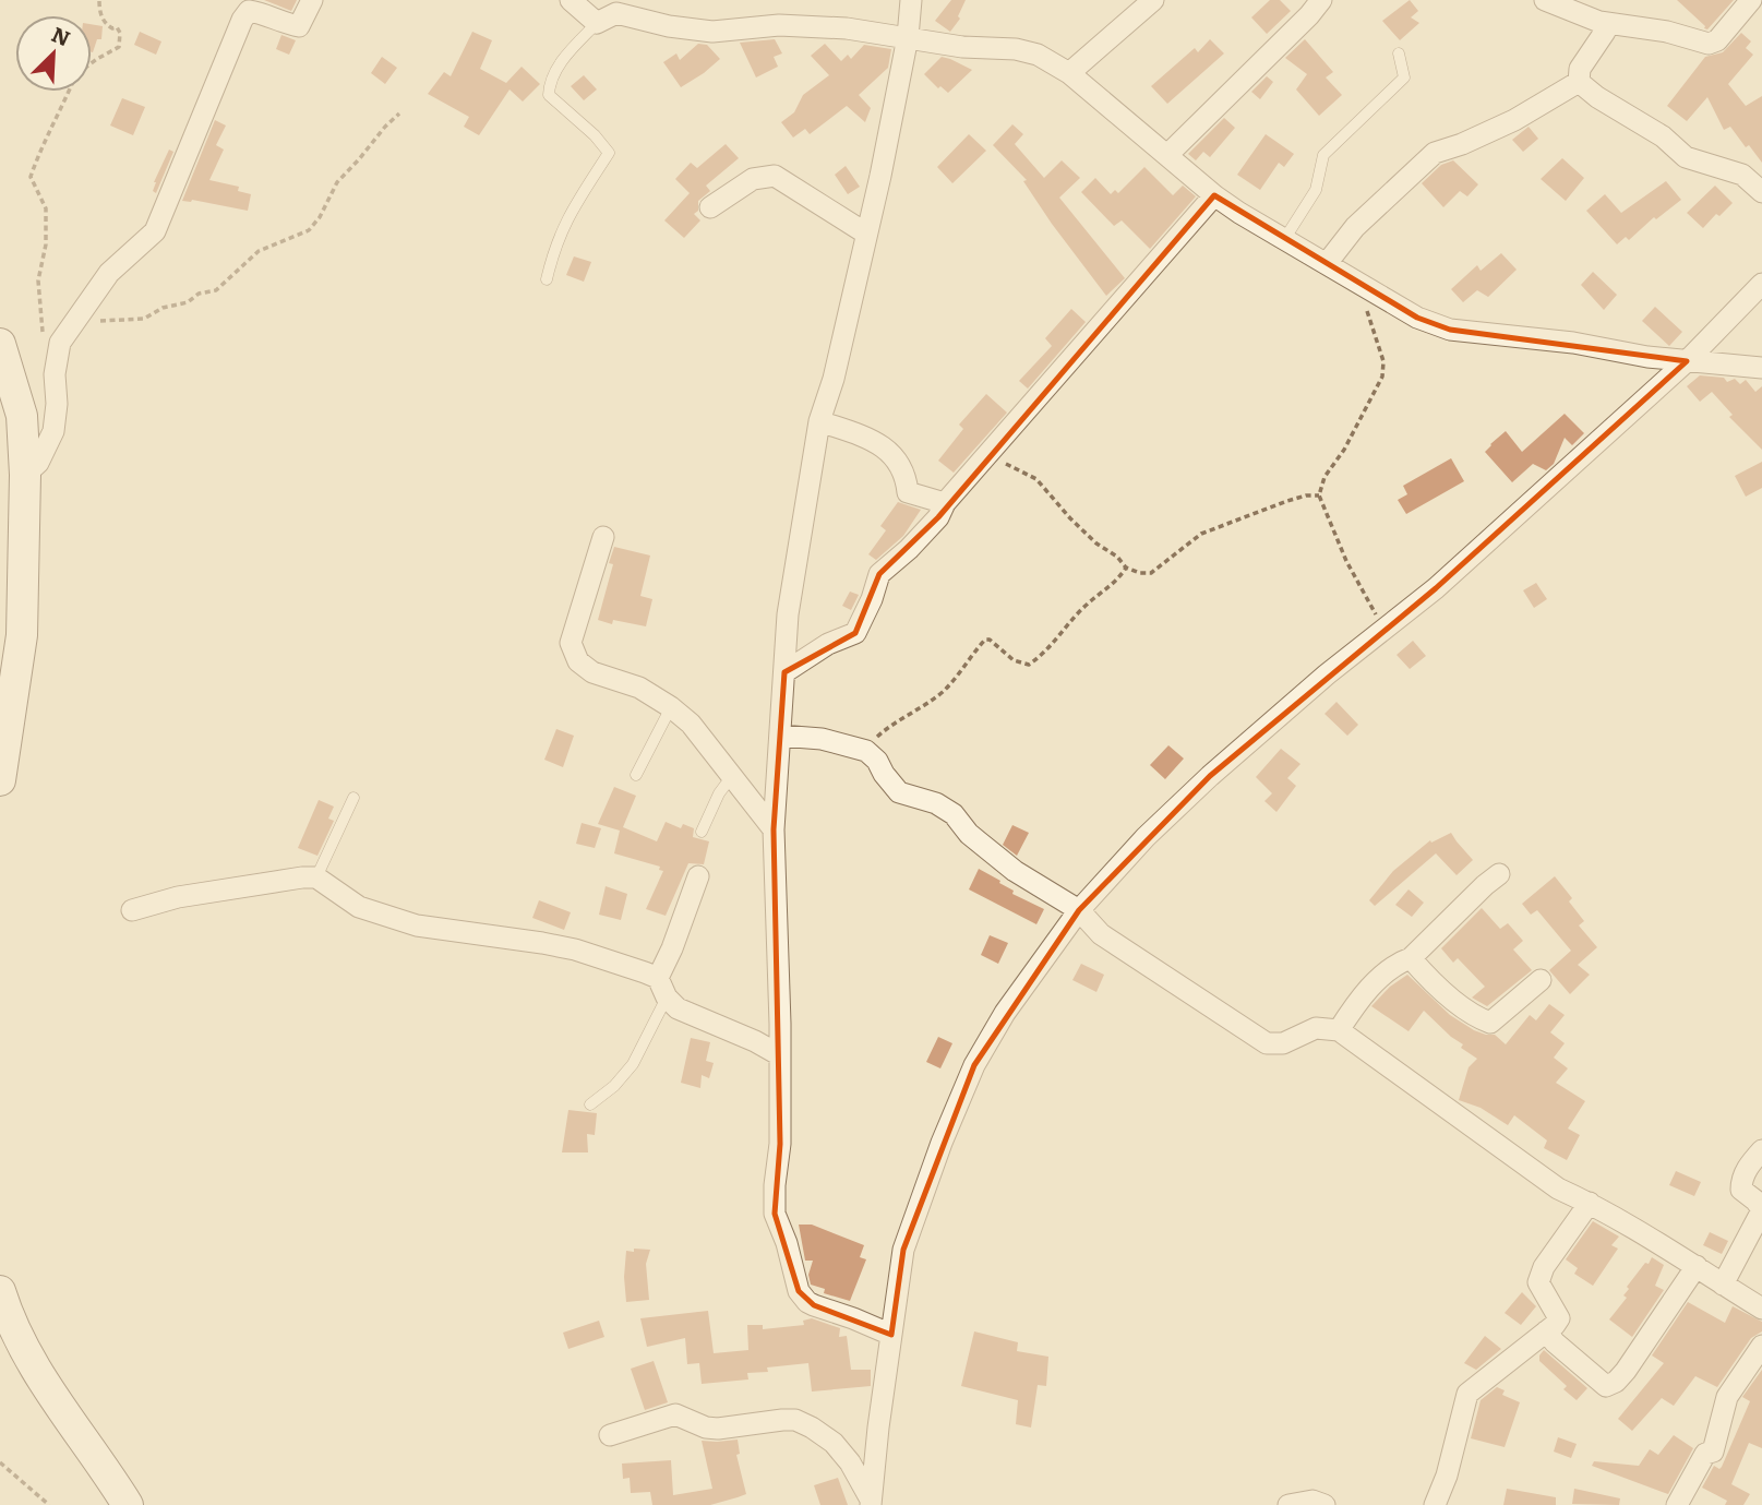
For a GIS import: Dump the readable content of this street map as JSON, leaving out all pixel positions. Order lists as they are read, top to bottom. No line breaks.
{"north":"top right"}
